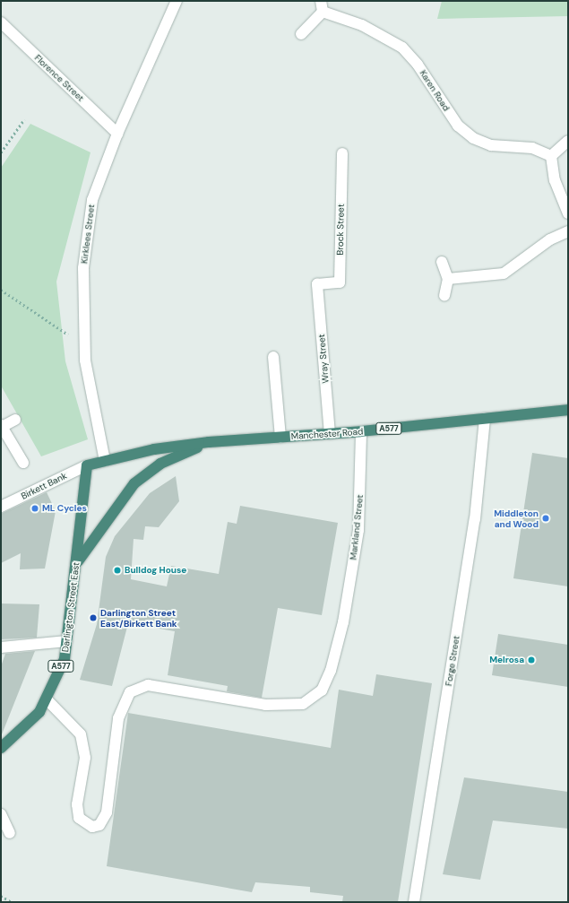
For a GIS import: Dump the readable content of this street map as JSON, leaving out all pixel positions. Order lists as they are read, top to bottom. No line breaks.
{"streets":{"highway":["A577","Manchester Road","Darlington Street East"],"street":["Florence Street","Karen Road","Brock Street","Kirklees Street","Wray Street","Birkett Bank","Markland Street","Forge Street"]},"crossings":[["Florence Street","Kirklees Street"],["Brock Street","Wray Street"],["Kirklees Street","Manchester Road"],["Wray Street","Manchester Road"],["Manchester Road","Birkett Bank"],["Manchester Road","Markland Street"],["Manchester Road","Darlington Street East"],["Manchester Road","Forge Street"],["Birkett Bank","Darlington Street East"],["Markland Street","Darlington Street East"]],"places":["ML Cycles","Middleton and Wood","Bulldog House","Darlington Street East/Birkett Bank","Melrosa"]}
